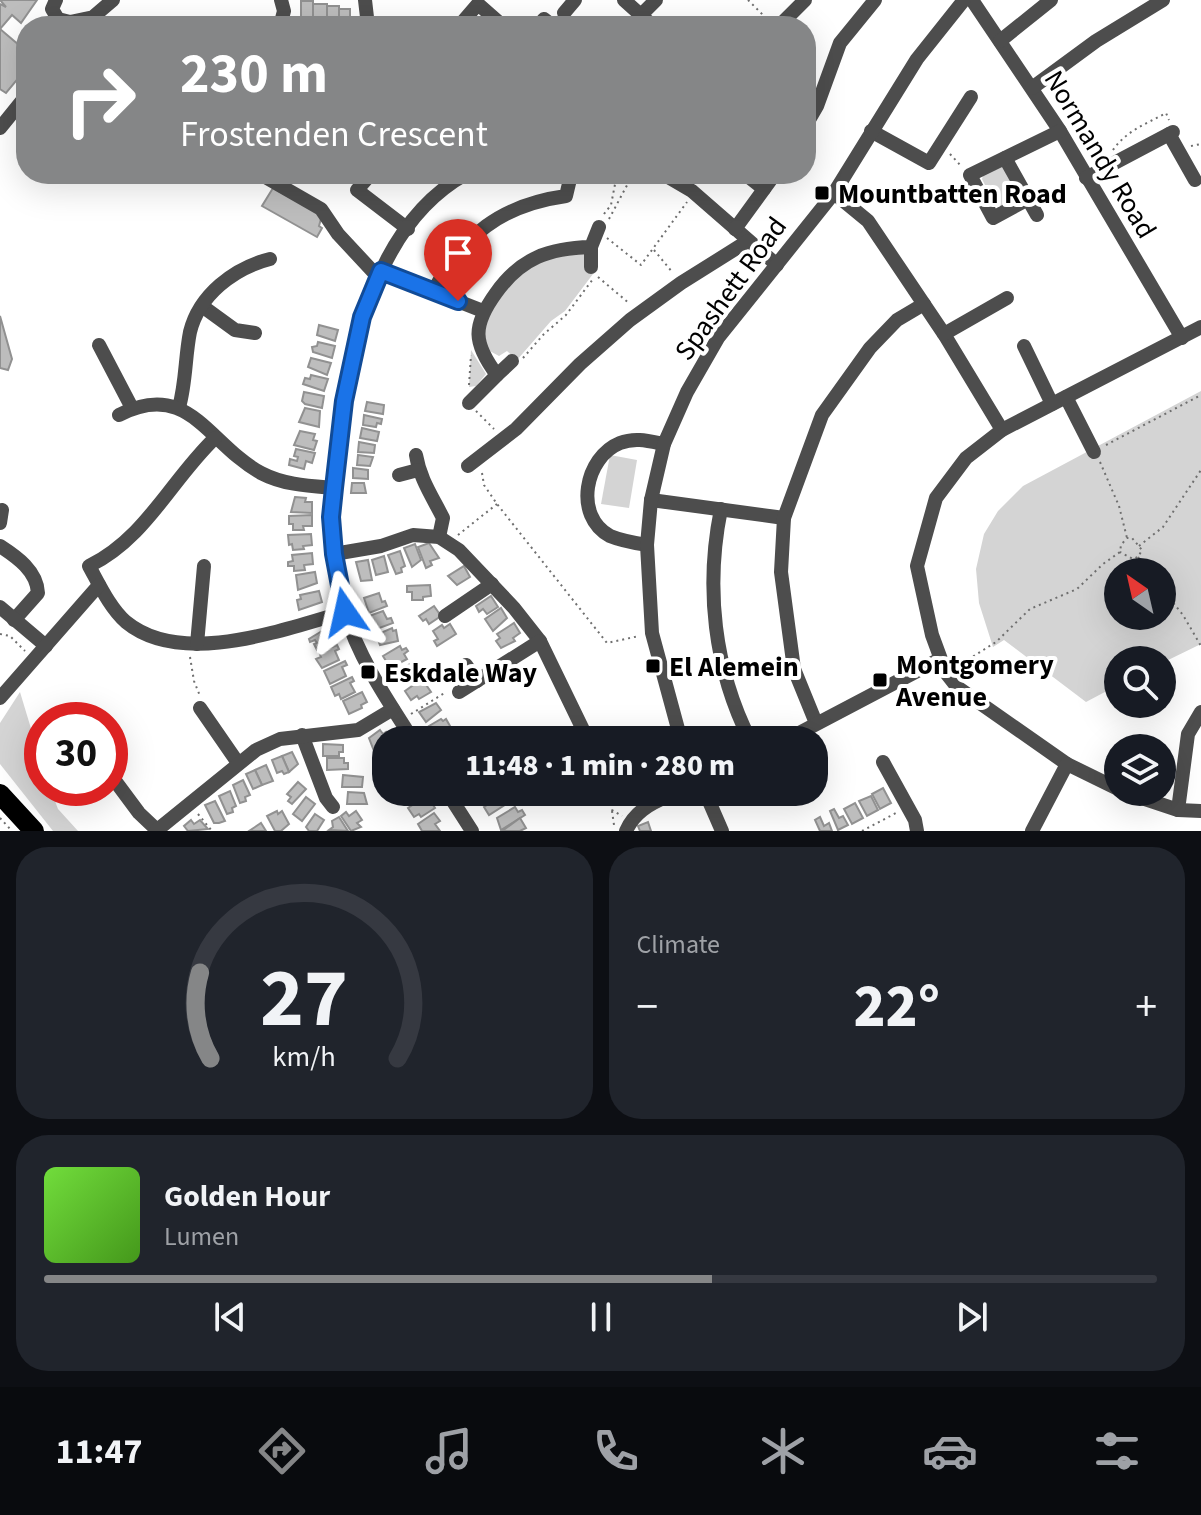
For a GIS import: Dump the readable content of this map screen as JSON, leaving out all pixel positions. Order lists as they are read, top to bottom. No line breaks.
{"streets":{"street":["Normandy Road","Spashett Road"]},"places":{"transit":["Mountbatten Road","El Alemein","Eskdale Way","Montgomery Avenue"]},"north":"top left","page":{"turn":["230 m","Frostenden Crescent"],"limit":"30","trip":"11:48 · 1 min · 280 m","tile":"Climate","heat":["−","22°","+"],"song":["Golden Hour","Lumen"],"tabs":"11:47","gauge":["27","km/h"]}}
